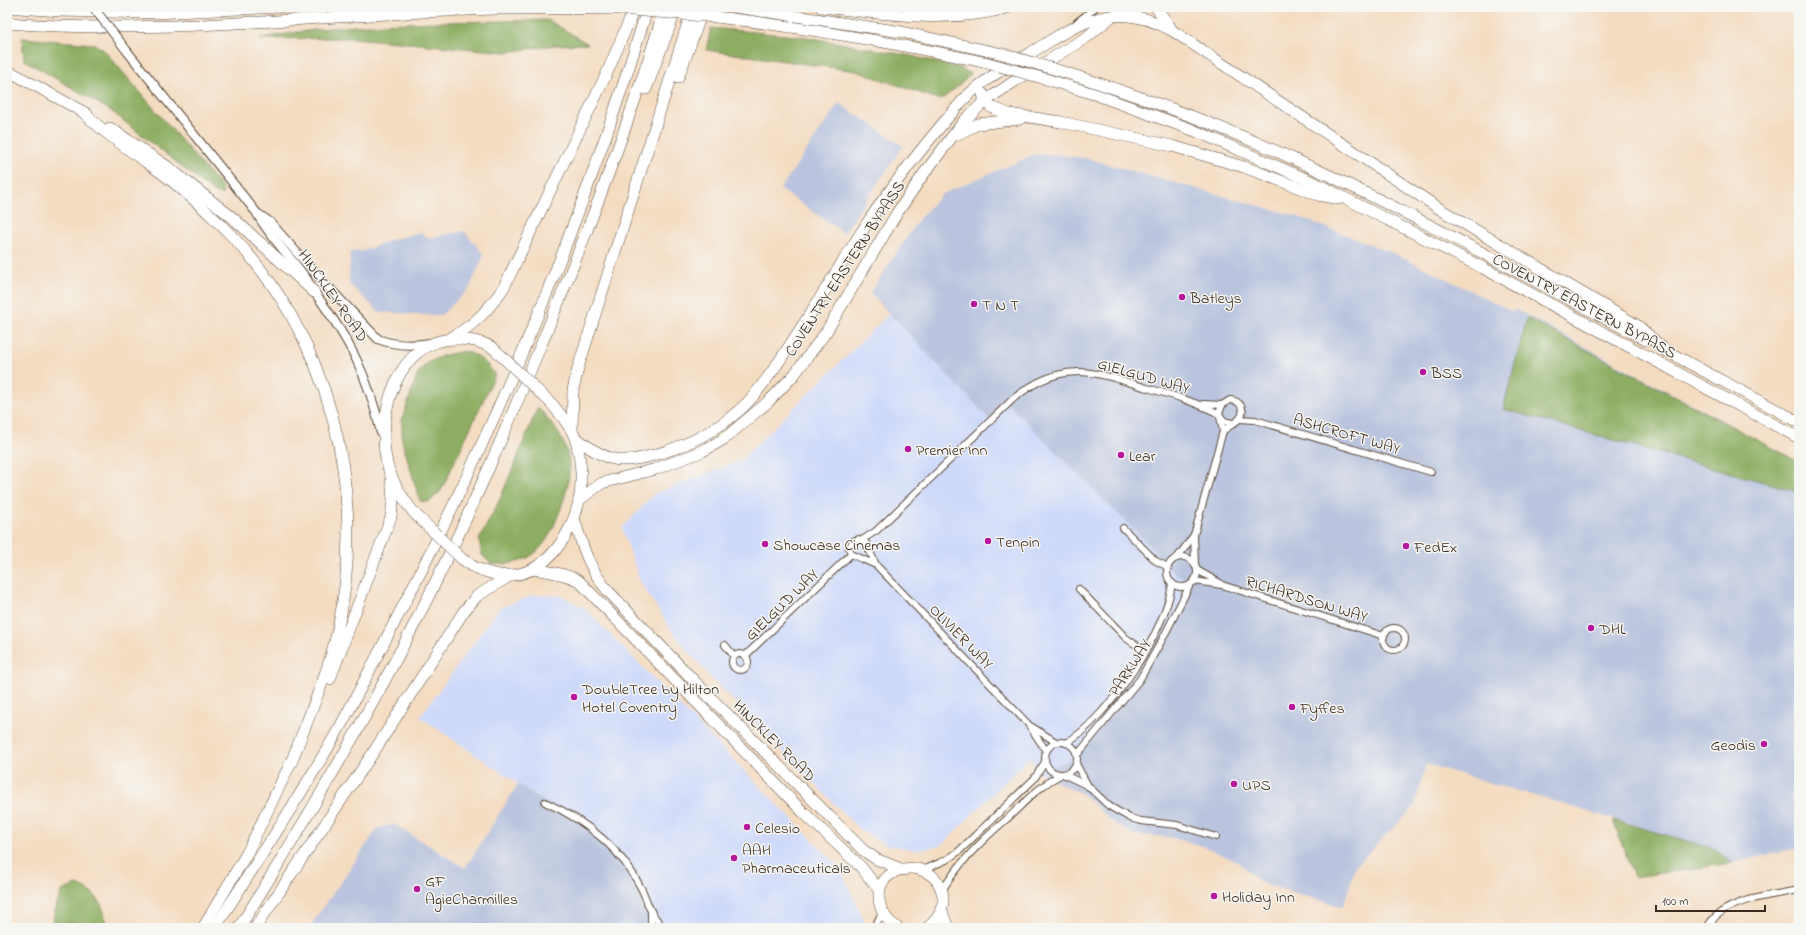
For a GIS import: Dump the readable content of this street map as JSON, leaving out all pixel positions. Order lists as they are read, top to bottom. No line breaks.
{"streets":{"highway":["COVENTRY EASTERN BYPASS","HINCKLEY ROAD"],"street":["GIELGUD WAY","ASHCROFT WAY","RICHARDSON WAY","OLIVIER WAY","PARKWAY"]},"crossings":[["GIELGUD WAY","ASHCROFT WAY"],["GIELGUD WAY","OLIVIER WAY"],["RICHARDSON WAY","PARKWAY"],["OLIVIER WAY","PARKWAY"]],"places":["Batleys","T N T","BSS","Premier Inn","Lear","Tenpin","Showcase Cinemas","FedEx","DHL","DoubleTree by Hilton Hotel Coventry","Fyffes","Geodis","UPS","Celesio","AAH Pharmaceuticals","GF AgieCharmilles","Holiday Inn"],"scale_bar":"100 m"}
